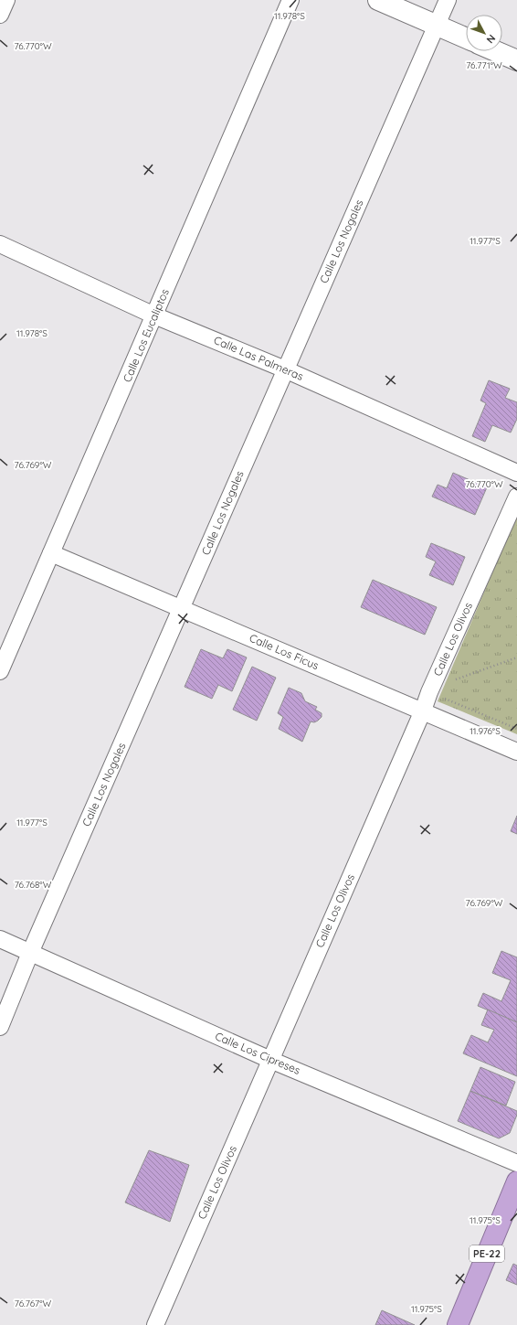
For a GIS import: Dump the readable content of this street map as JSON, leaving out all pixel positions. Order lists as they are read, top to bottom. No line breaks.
{"streets":{"highway":["PE-22"],"street":["Calle Los Nogales","Calle Los Eucaliptos","Calle Las Palmeras","Calle Los Olivos","Calle Los Ficus","Calle Los Cipreses"]},"crossings":[["Calle Los Nogales","Calle Las Palmeras"],["Calle Los Nogales","Calle Los Ficus"],["Calle Los Nogales","Calle Los Cipreses"],["Calle Los Eucaliptos","Calle Las Palmeras"],["Calle Los Eucaliptos","Calle Los Ficus"],["Calle Los Olivos","Calle Los Ficus"],["Calle Los Olivos","Calle Los Cipreses"]],"north":"bottom right","coordinates":["11.978°S","76.770°W","76.771°W","11.977°S","76.769°W","11.976°S","76.768°W","11.975°S","76.767°W"]}
